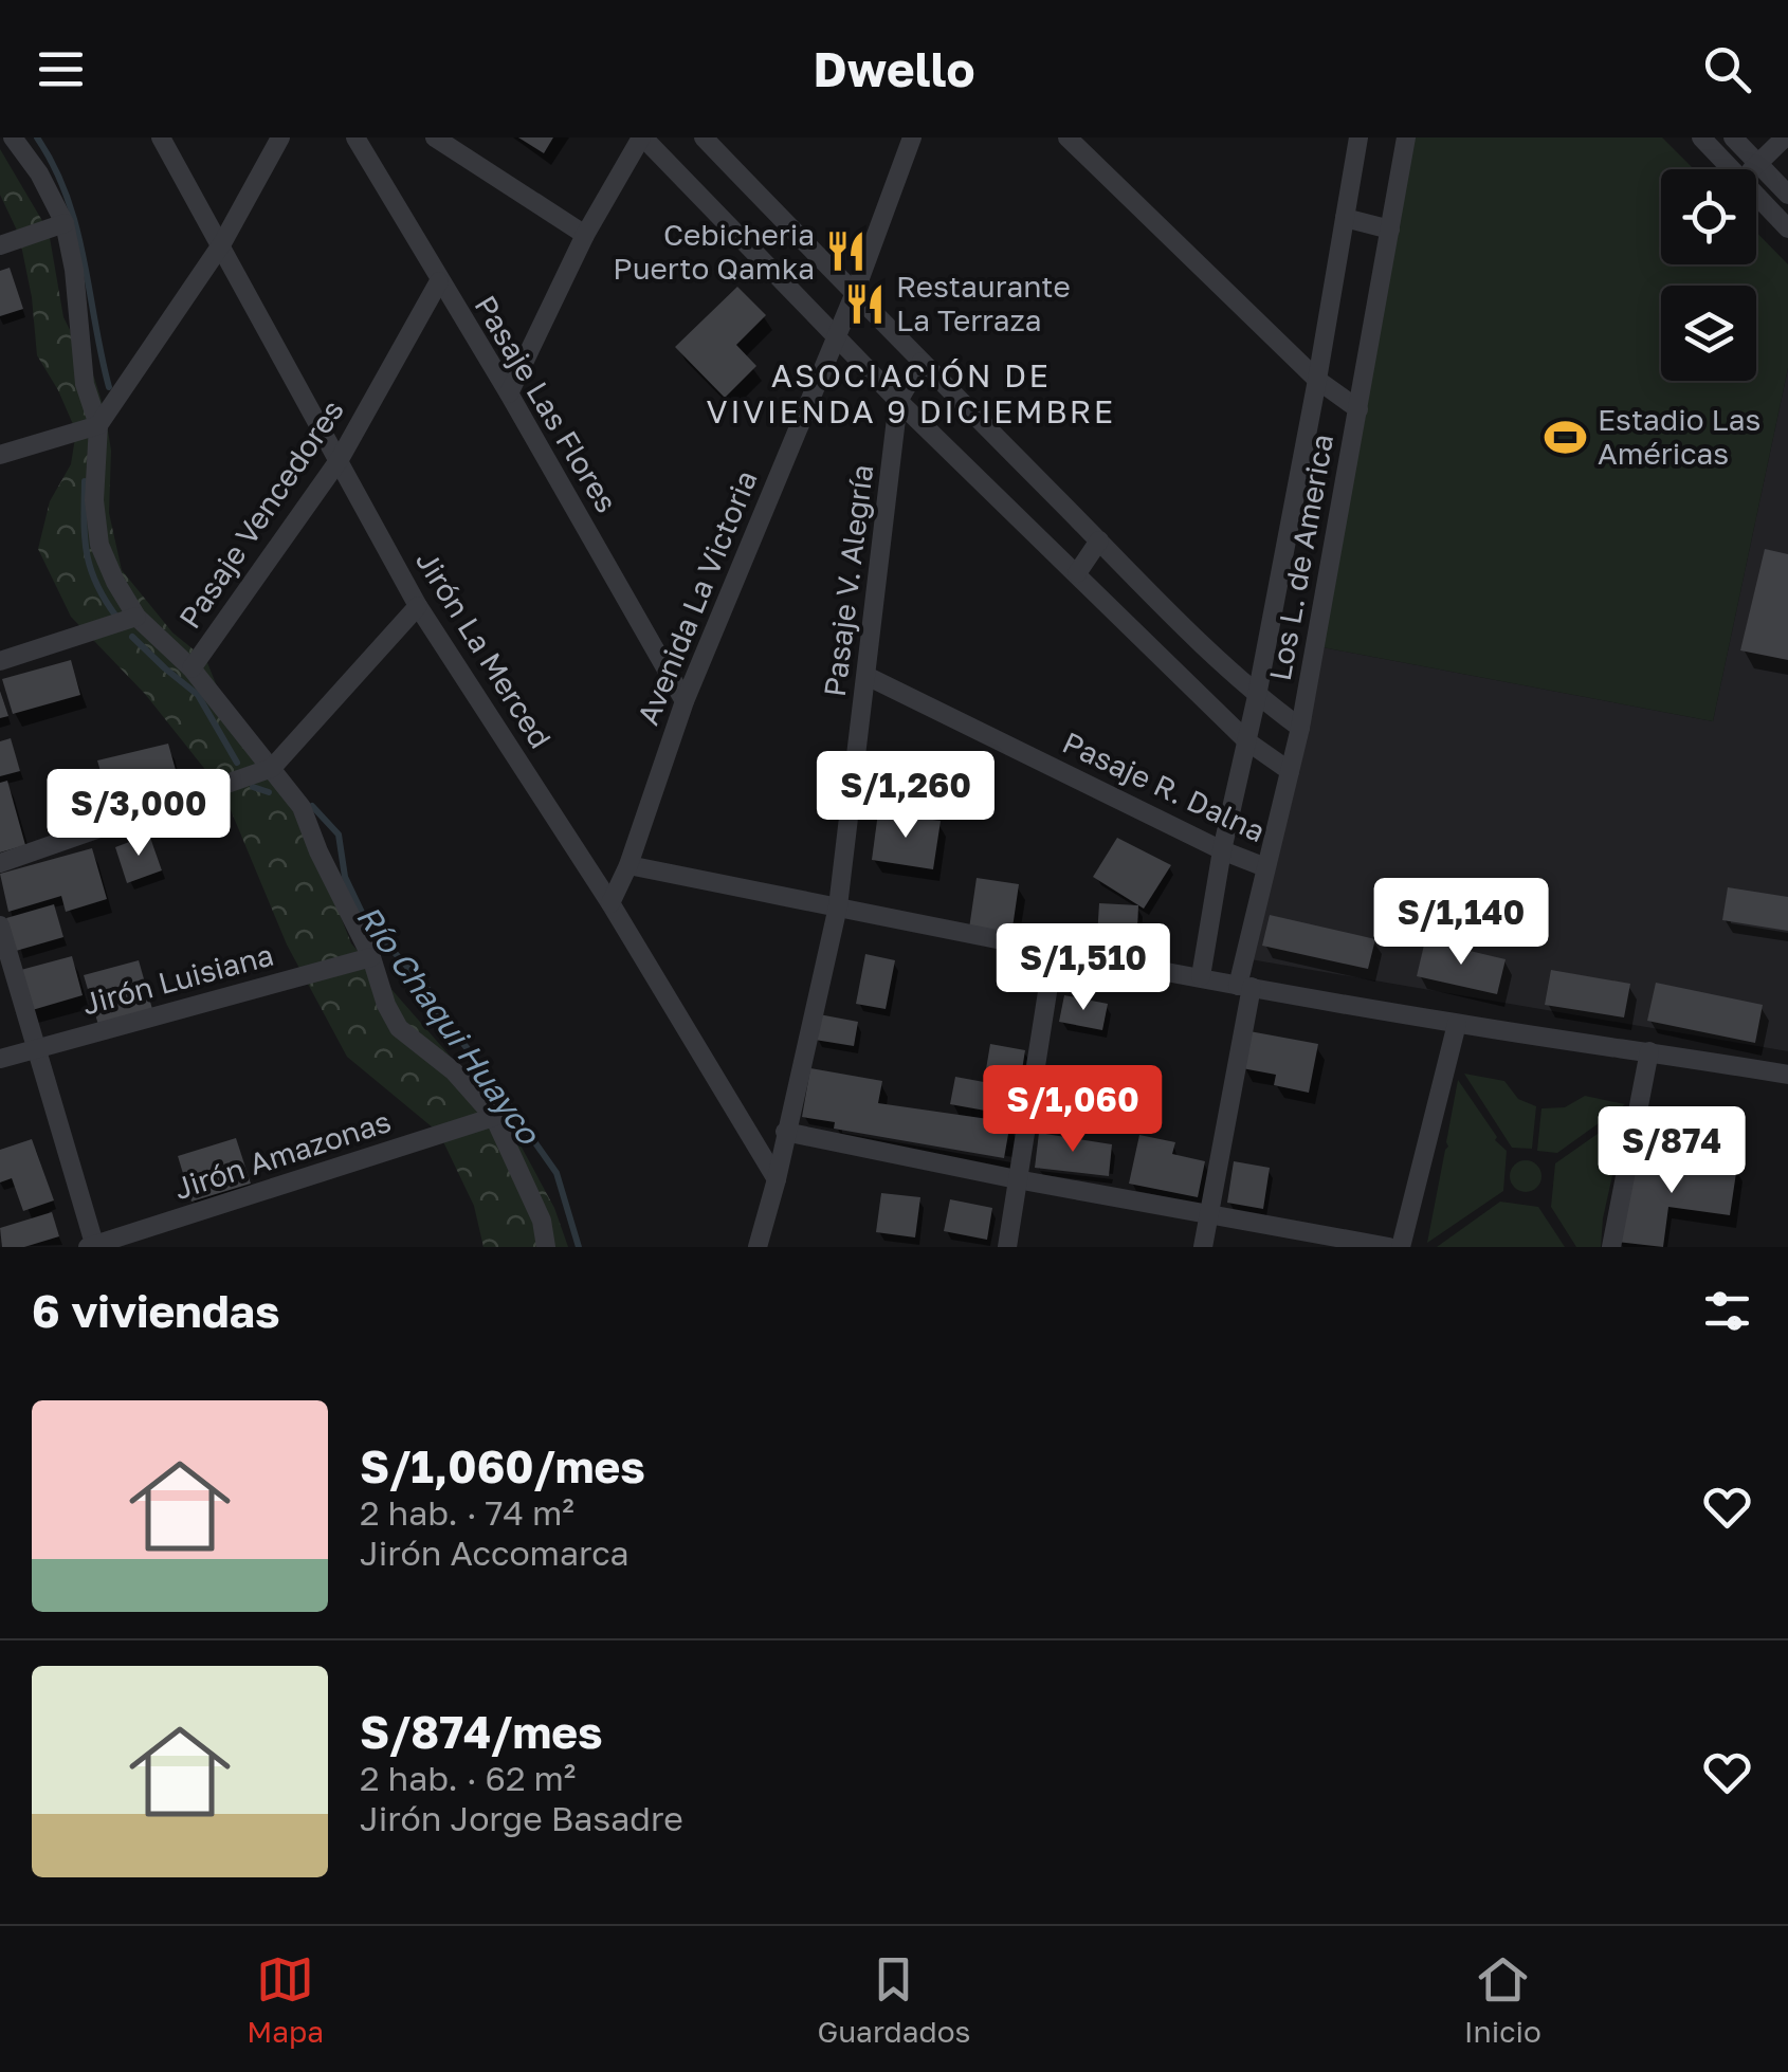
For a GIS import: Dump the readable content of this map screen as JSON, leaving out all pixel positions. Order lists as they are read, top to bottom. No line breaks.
{"streets":{"street":["Pasaje Las Flores","Pasaje Vencedores","Los L. de America","Pasaje V. Alegría","Avenida La Victoria","Jirón La Merced","Pasaje R. Dalna","Jirón Luisiana","Jirón Amazonas"]},"crossings":[["Pasaje Las Flores","Pasaje Vencedores"],["Pasaje Las Flores","Avenida La Victoria"],["Pasaje Vencedores","Jirón La Merced"],["Los L. de America","Pasaje R. Dalna"],["Pasaje V. Alegría","Jirón La Merced"],["Pasaje V. Alegría","Pasaje R. Dalna"],["Avenida La Victoria","Jirón La Merced"]],"districts":["ASOCIACIÓN DE VIVIENDA 9 DICIEMBRE"],"water":["Río Chaqui Huayco"],"places":{"restaurant":["Cebicheria Puerto Qamka","Restaurante La Terraza"],"sports":["Estadio Las Américas"]},"page":{"header":"Dwello","price":["S/1,260","S/3,000","S/1,140","S/1,510","S/1,060","S/874"],"heading":"6 viviendas","list":[{"name":"S/1,060/mes","note":"2 hab. · 74 m² · Jirón Accomarca"},{"name":"S/874/mes","note":"2 hab. · 62 m² · Jirón Jorge Basadre"}],"tabs":["Mapa","Guardados","Inicio"]}}
